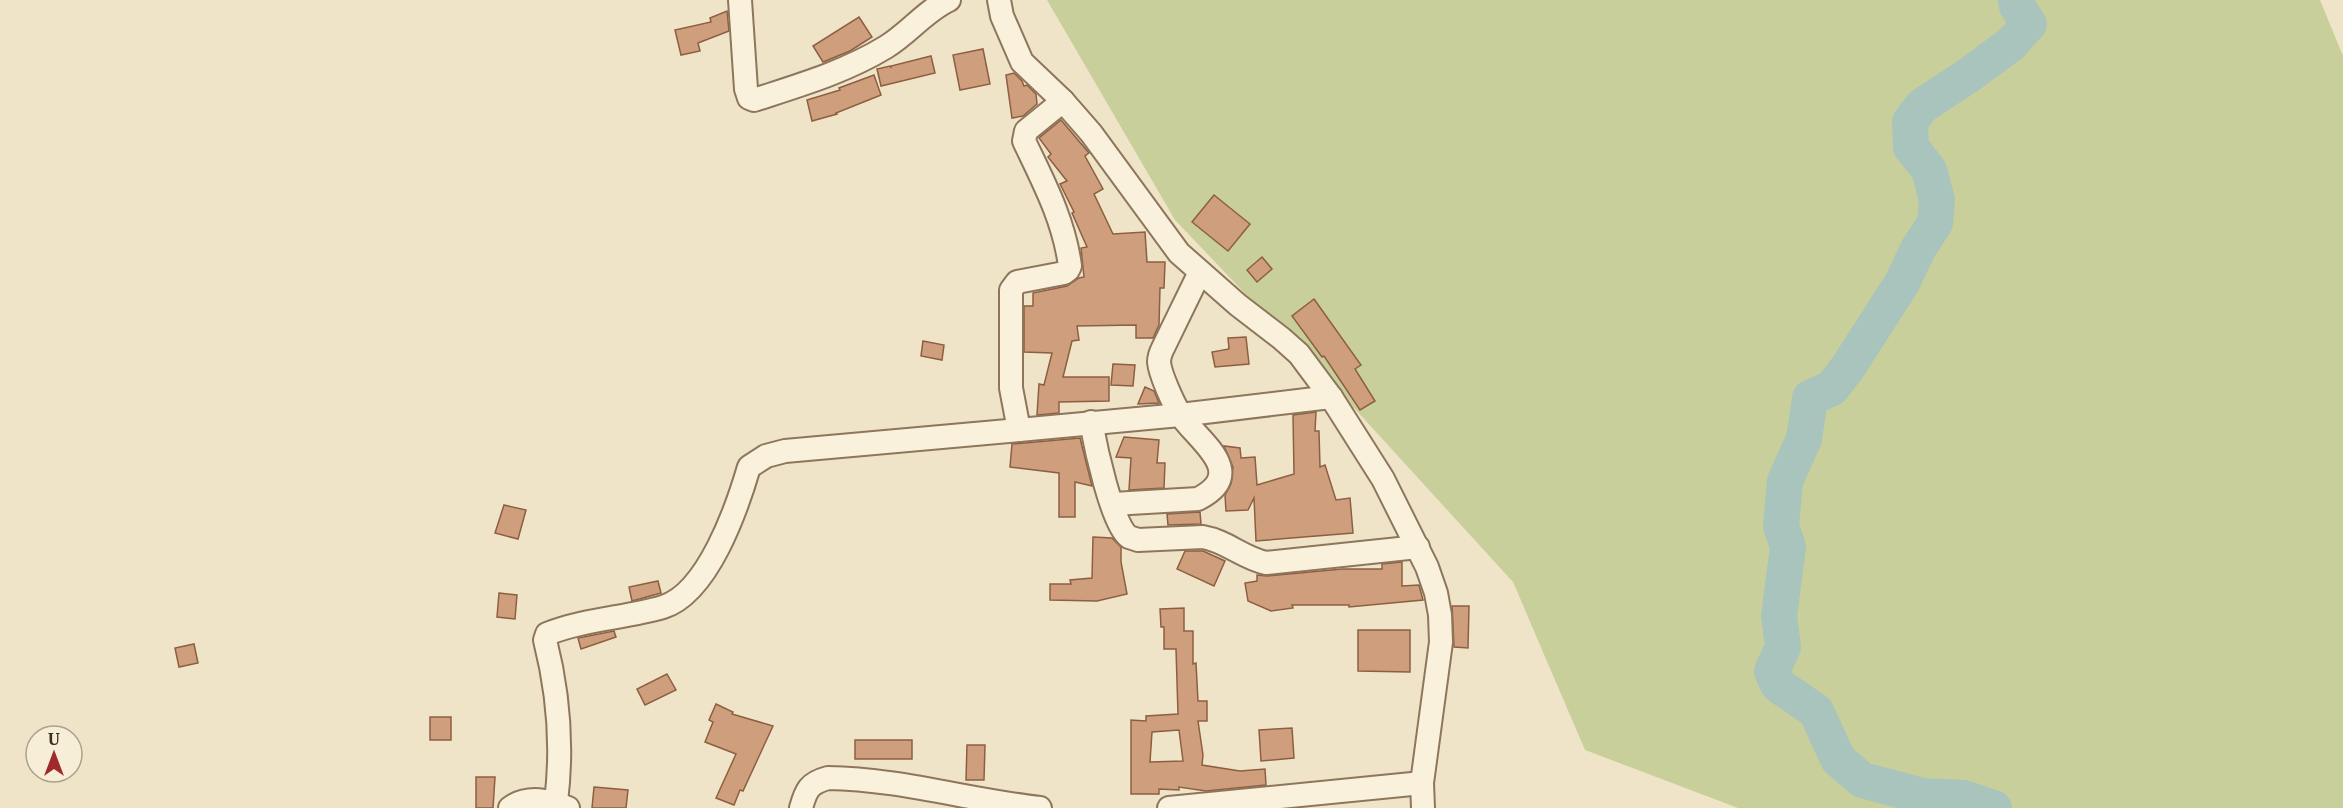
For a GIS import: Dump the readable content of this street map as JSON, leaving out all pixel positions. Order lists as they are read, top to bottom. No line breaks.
{"north":"top"}
